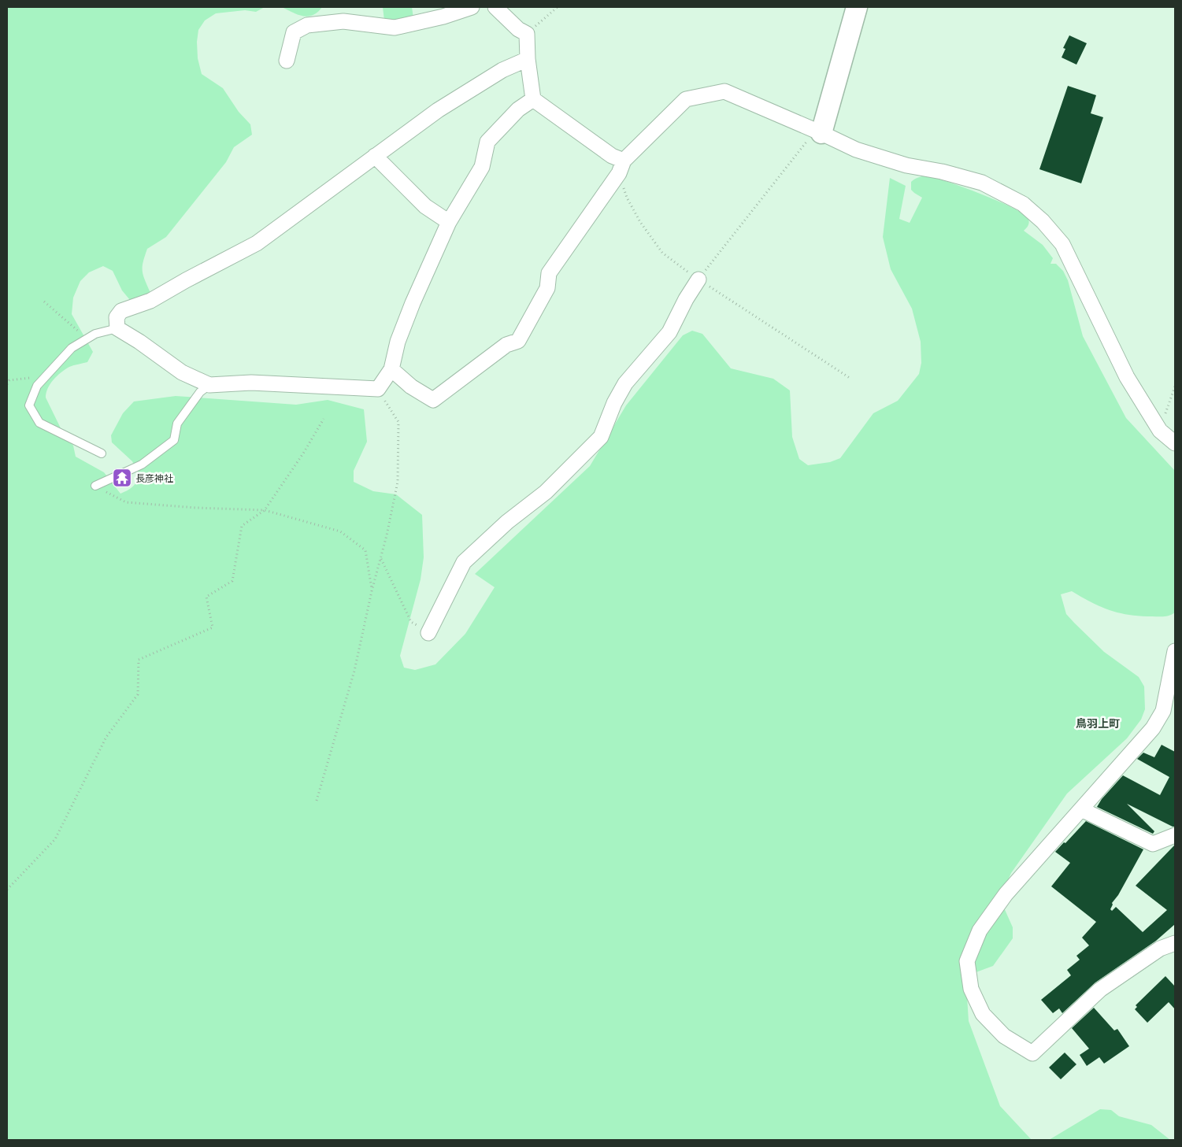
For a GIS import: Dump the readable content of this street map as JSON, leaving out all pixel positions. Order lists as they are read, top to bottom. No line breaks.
{"districts":["鳥羽上町"],"places":{"temple":["長彦神社"]}}
